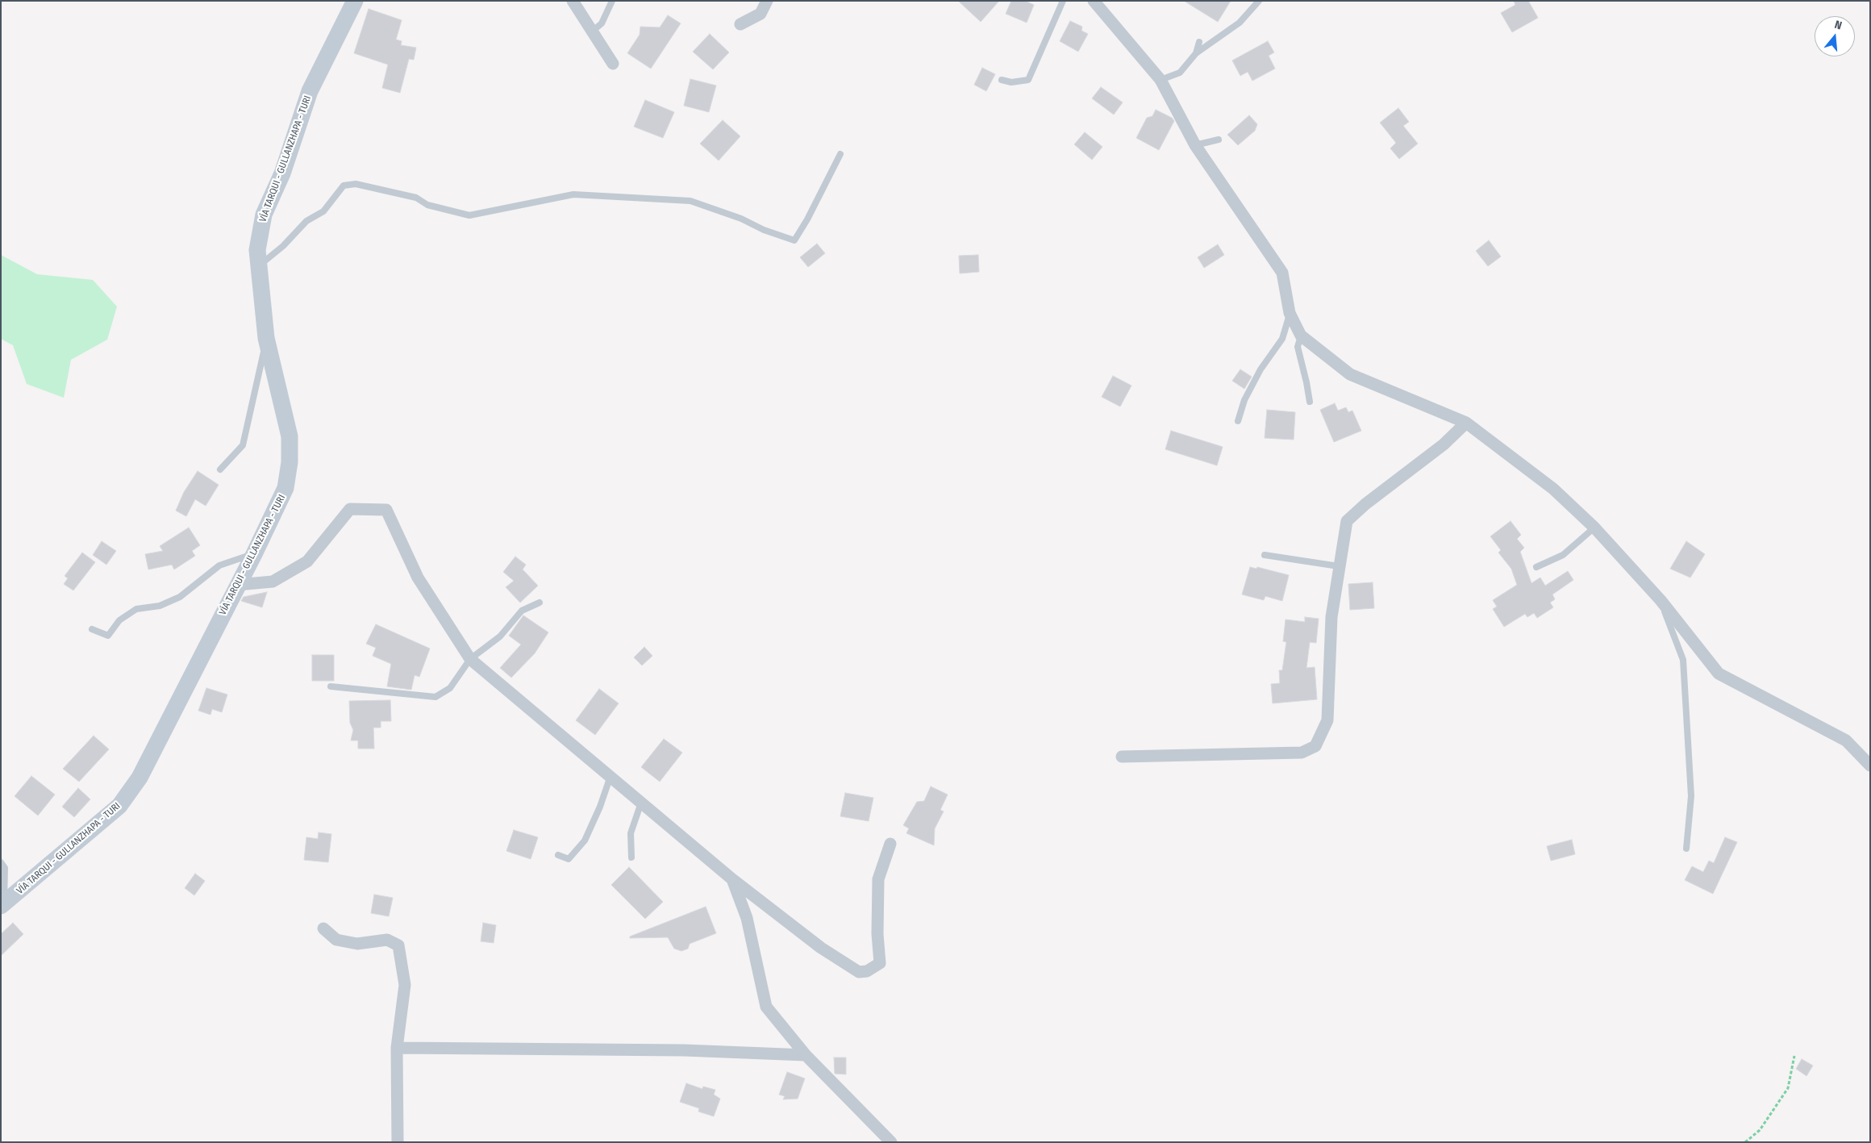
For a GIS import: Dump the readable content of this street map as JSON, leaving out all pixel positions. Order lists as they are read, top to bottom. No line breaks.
{"streets":{"main road":["VÍA TARQUI - GULLANZHAPA - TURI"]},"north":"top"}
